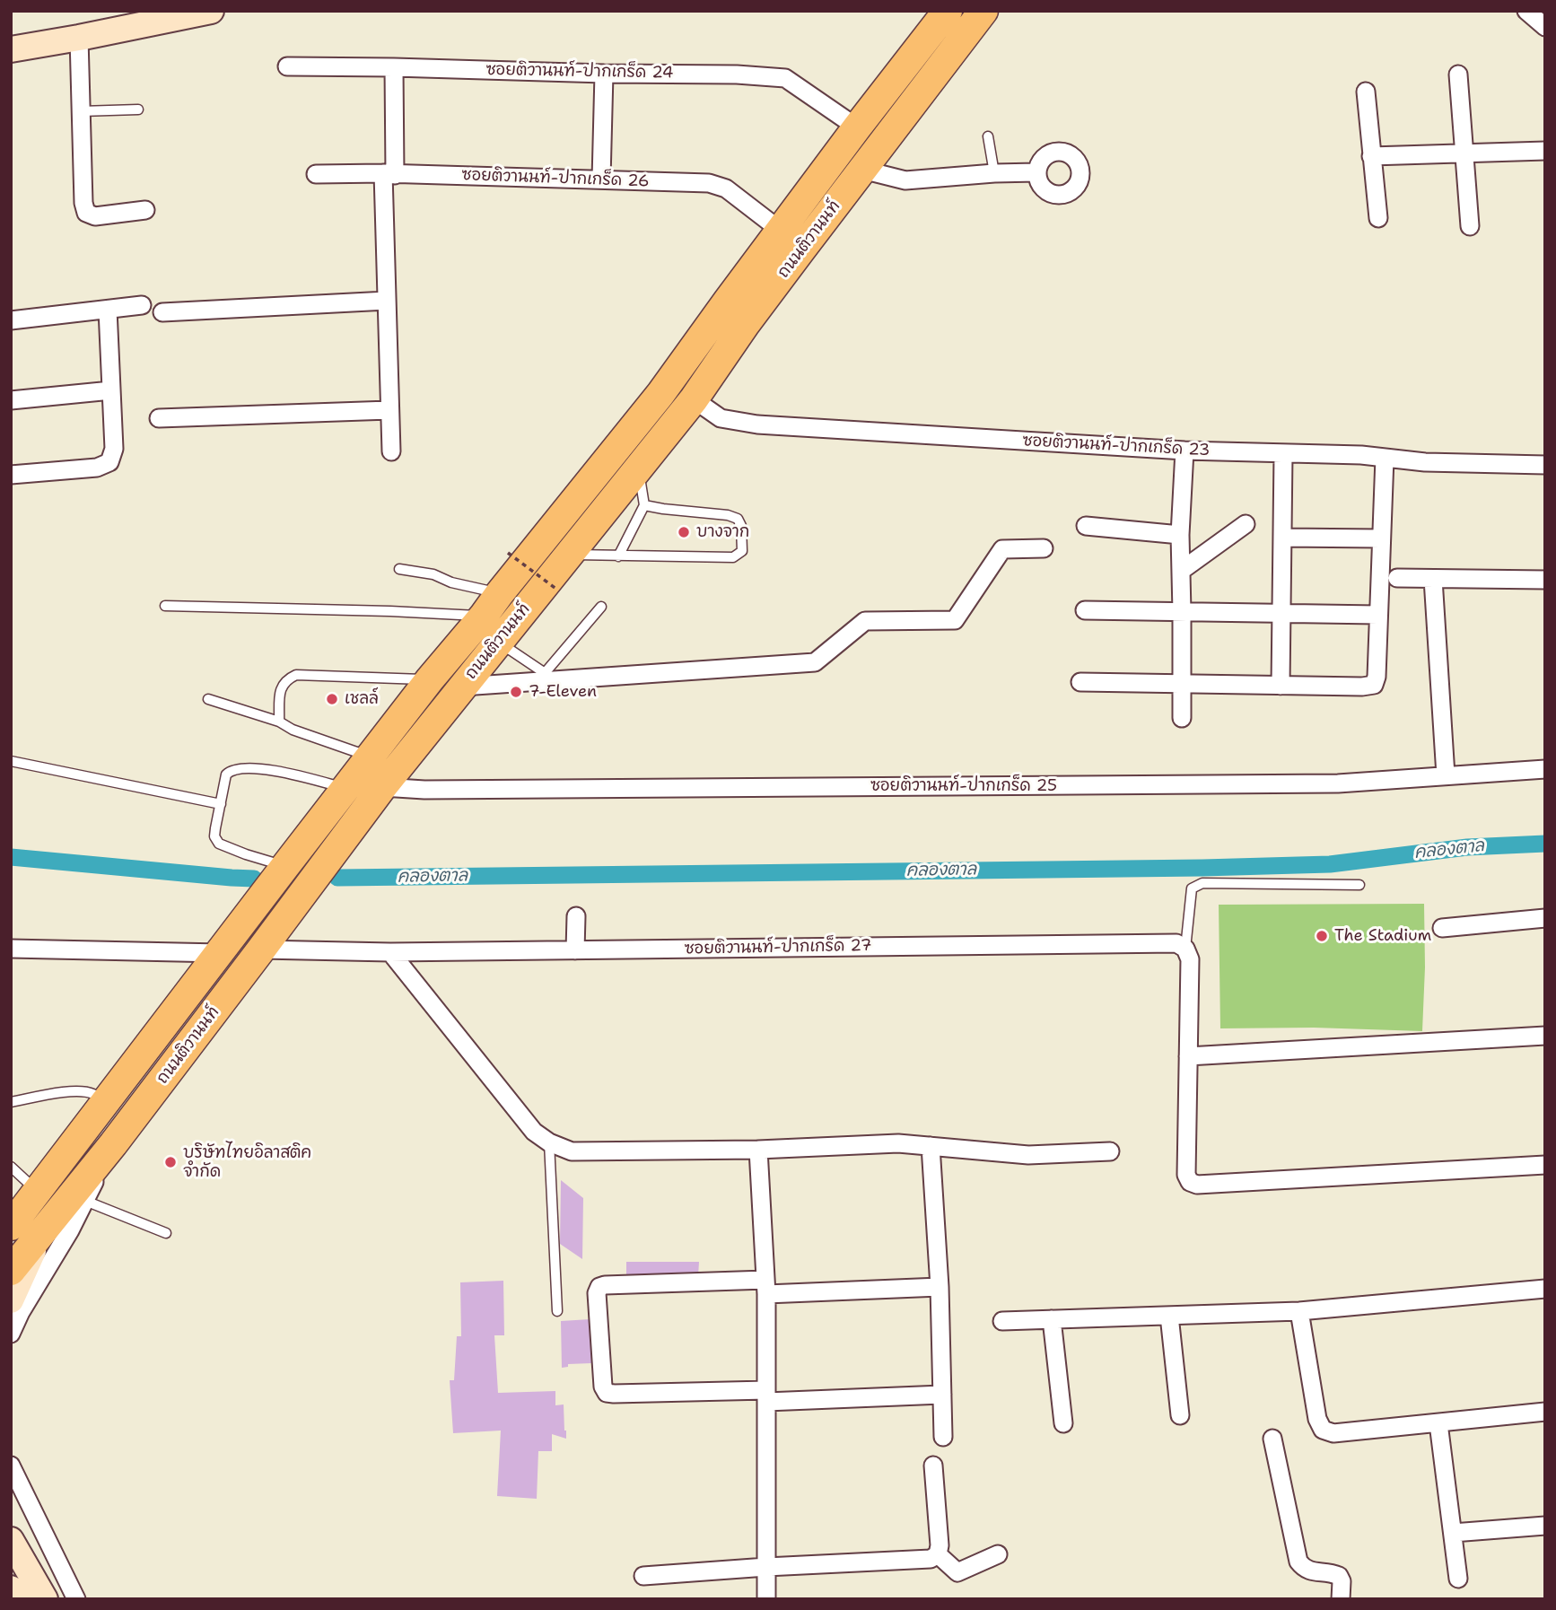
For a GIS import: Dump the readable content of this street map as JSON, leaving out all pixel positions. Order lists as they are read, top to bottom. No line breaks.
{"streets":{"main road":["ถนนติวานนท์"],"street":["ซอยติวานนท์-ปากเกร็ด 24","ซอยติวานนท์-ปากเกร็ด 26","ซอยติวานนท์-ปากเกร็ด 23","ซอยติวานนท์-ปากเกร็ด 25","ซอยติวานนท์-ปากเกร็ด 27"]},"crossings":[["ซอยติวานนท์-ปากเกร็ด 24","ถนนติวานนท์"],["ซอยติวานนท์-ปากเกร็ด 26","ถนนติวานนท์"],["ถนนติวานนท์","ซอยติวานนท์-ปากเกร็ด 23"],["ถนนติวานนท์","ซอยติวานนท์-ปากเกร็ด 25"],["ถนนติวานนท์","ซอยติวานนท์-ปากเกร็ด 27"]],"water":["คลองตาล"],"places":["บางจาก","7-Eleven","เชลล์","The Stadium","บริษัทไทยอิลาสติค จำกัด"]}
